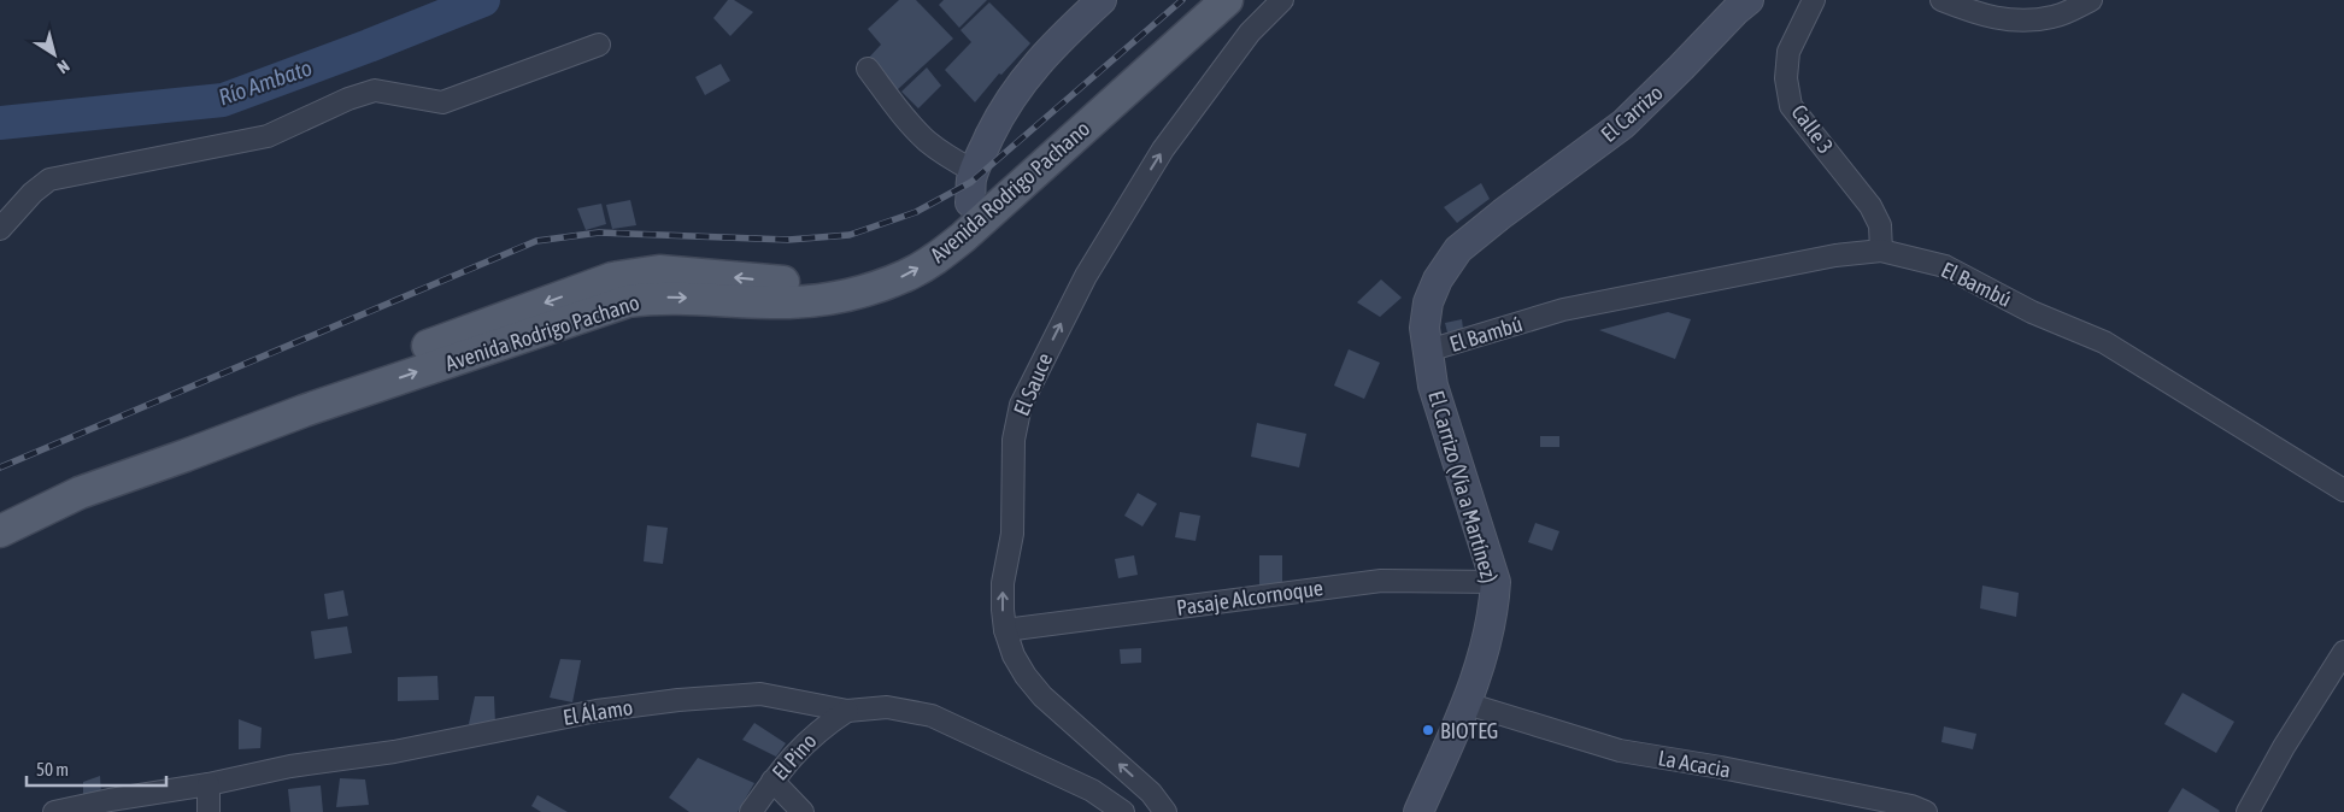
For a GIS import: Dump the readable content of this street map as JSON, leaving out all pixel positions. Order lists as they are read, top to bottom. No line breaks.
{"streets":{"main road":["Avenida Rodrigo Pachano"],"street":["El Carrizo","Calle 3","El Bambú","El Sauce","El Carrizo (Vía a Martínez)","Pasaje Alcornoque","El Álamo","El Pino","La Acacia"]},"crossings":[["El Carrizo","El Carrizo (Vía a Martínez)"],["Calle 3","El Bambú"],["El Bambú","El Carrizo (Vía a Martínez)"],["El Sauce","Pasaje Alcornoque"],["El Carrizo (Vía a Martínez)","Pasaje Alcornoque"],["El Carrizo (Vía a Martínez)","La Acacia"],["El Álamo","El Pino"]],"one_way":["El Sauce"],"water":["Río Ambato"],"places":["BIOTEG"],"scale_bar":"50 m","north":"bottom right"}
